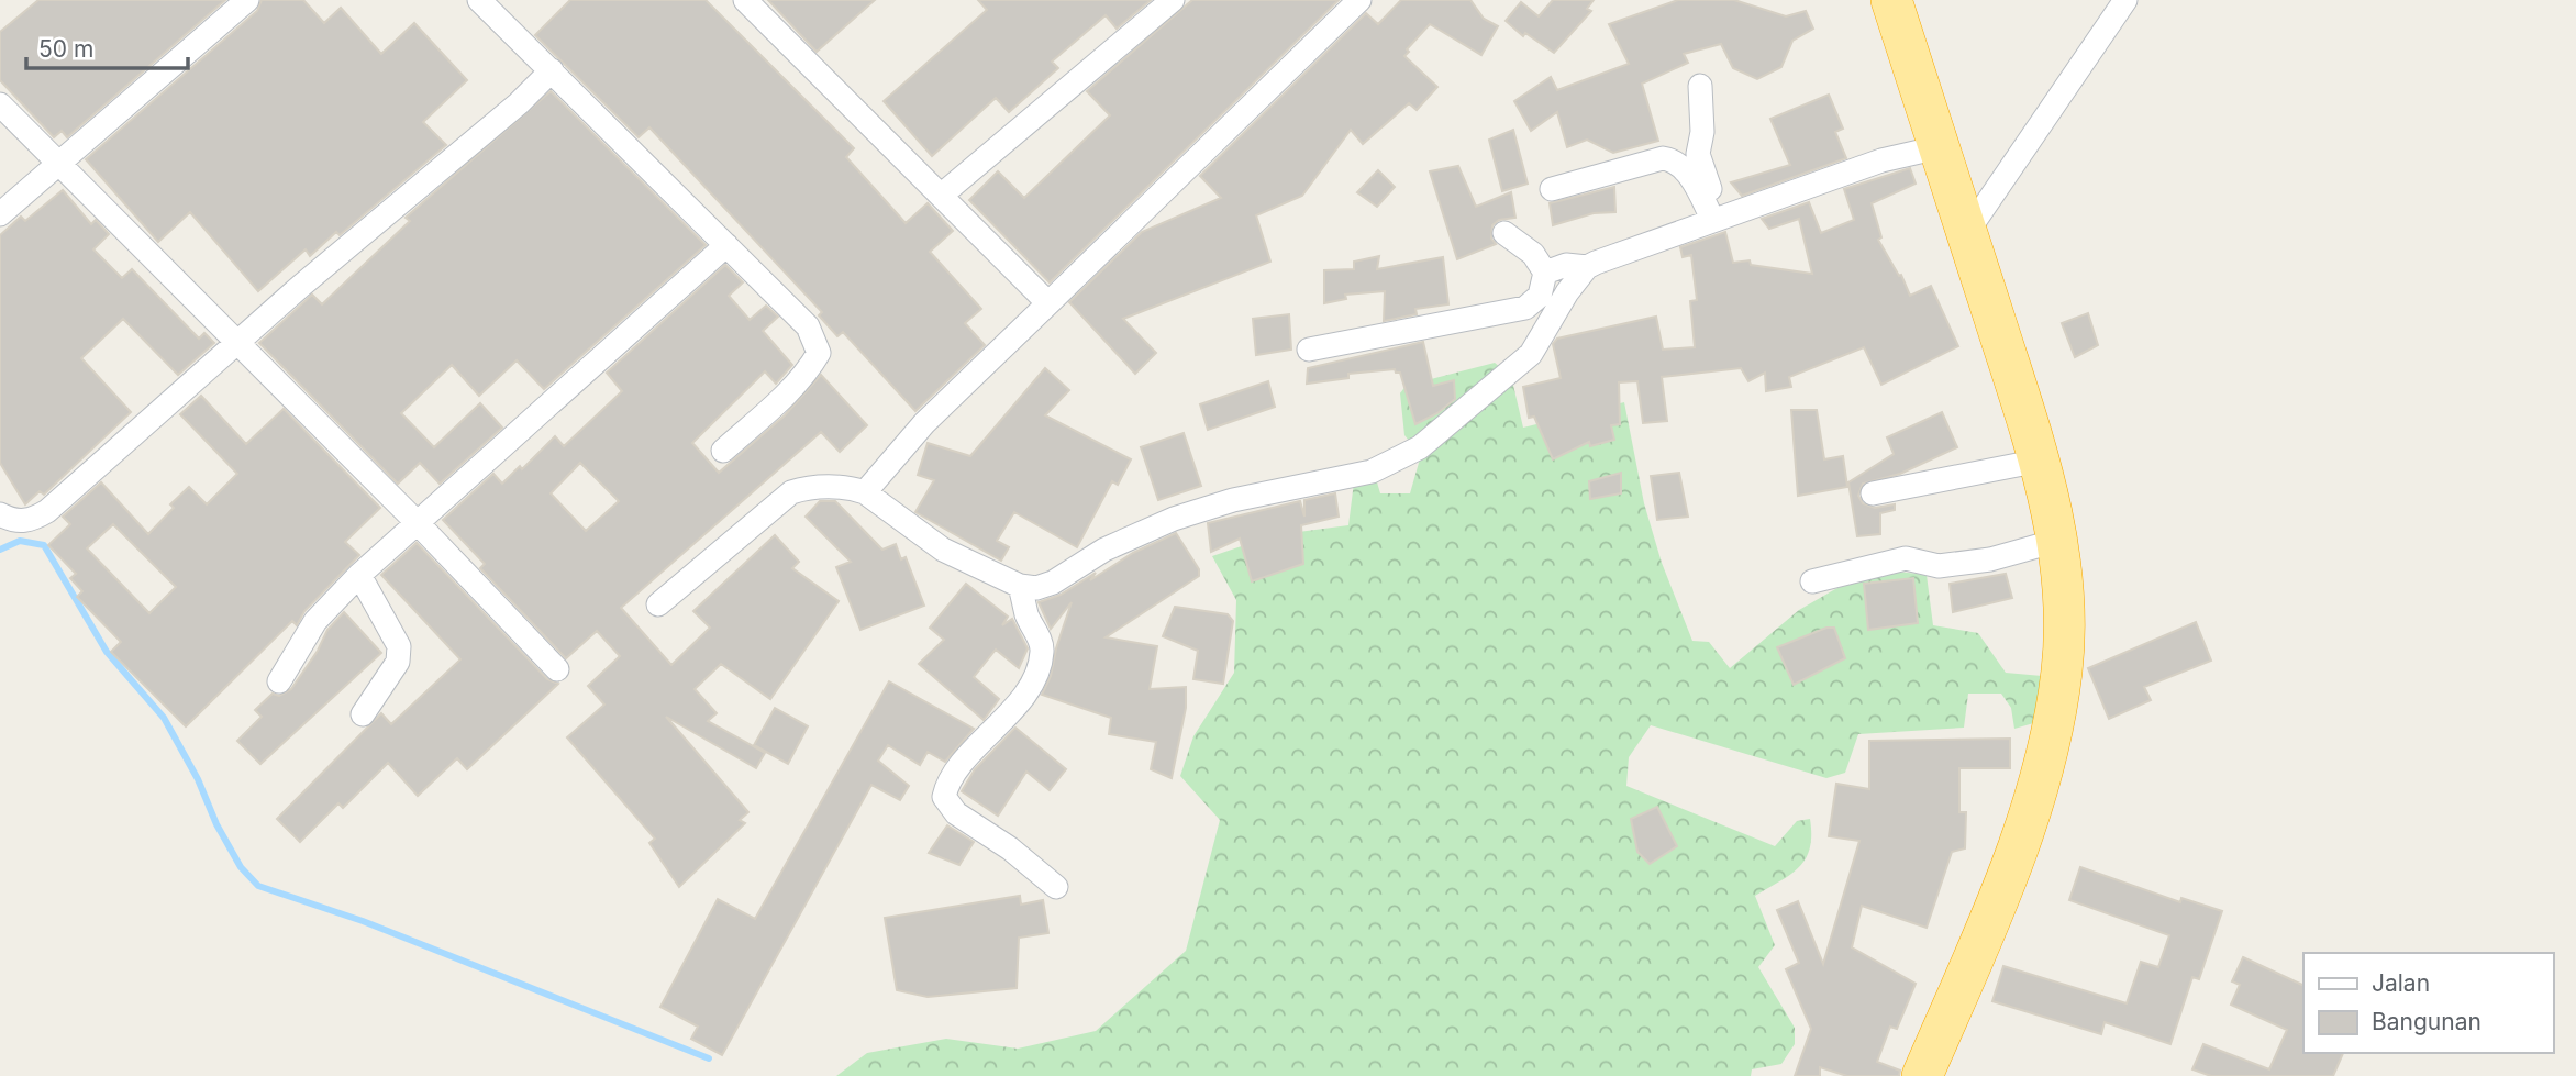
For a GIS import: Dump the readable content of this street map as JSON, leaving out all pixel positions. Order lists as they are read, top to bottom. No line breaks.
{"legend":["Jalan","Bangunan"],"scale_bar":"50 m"}
